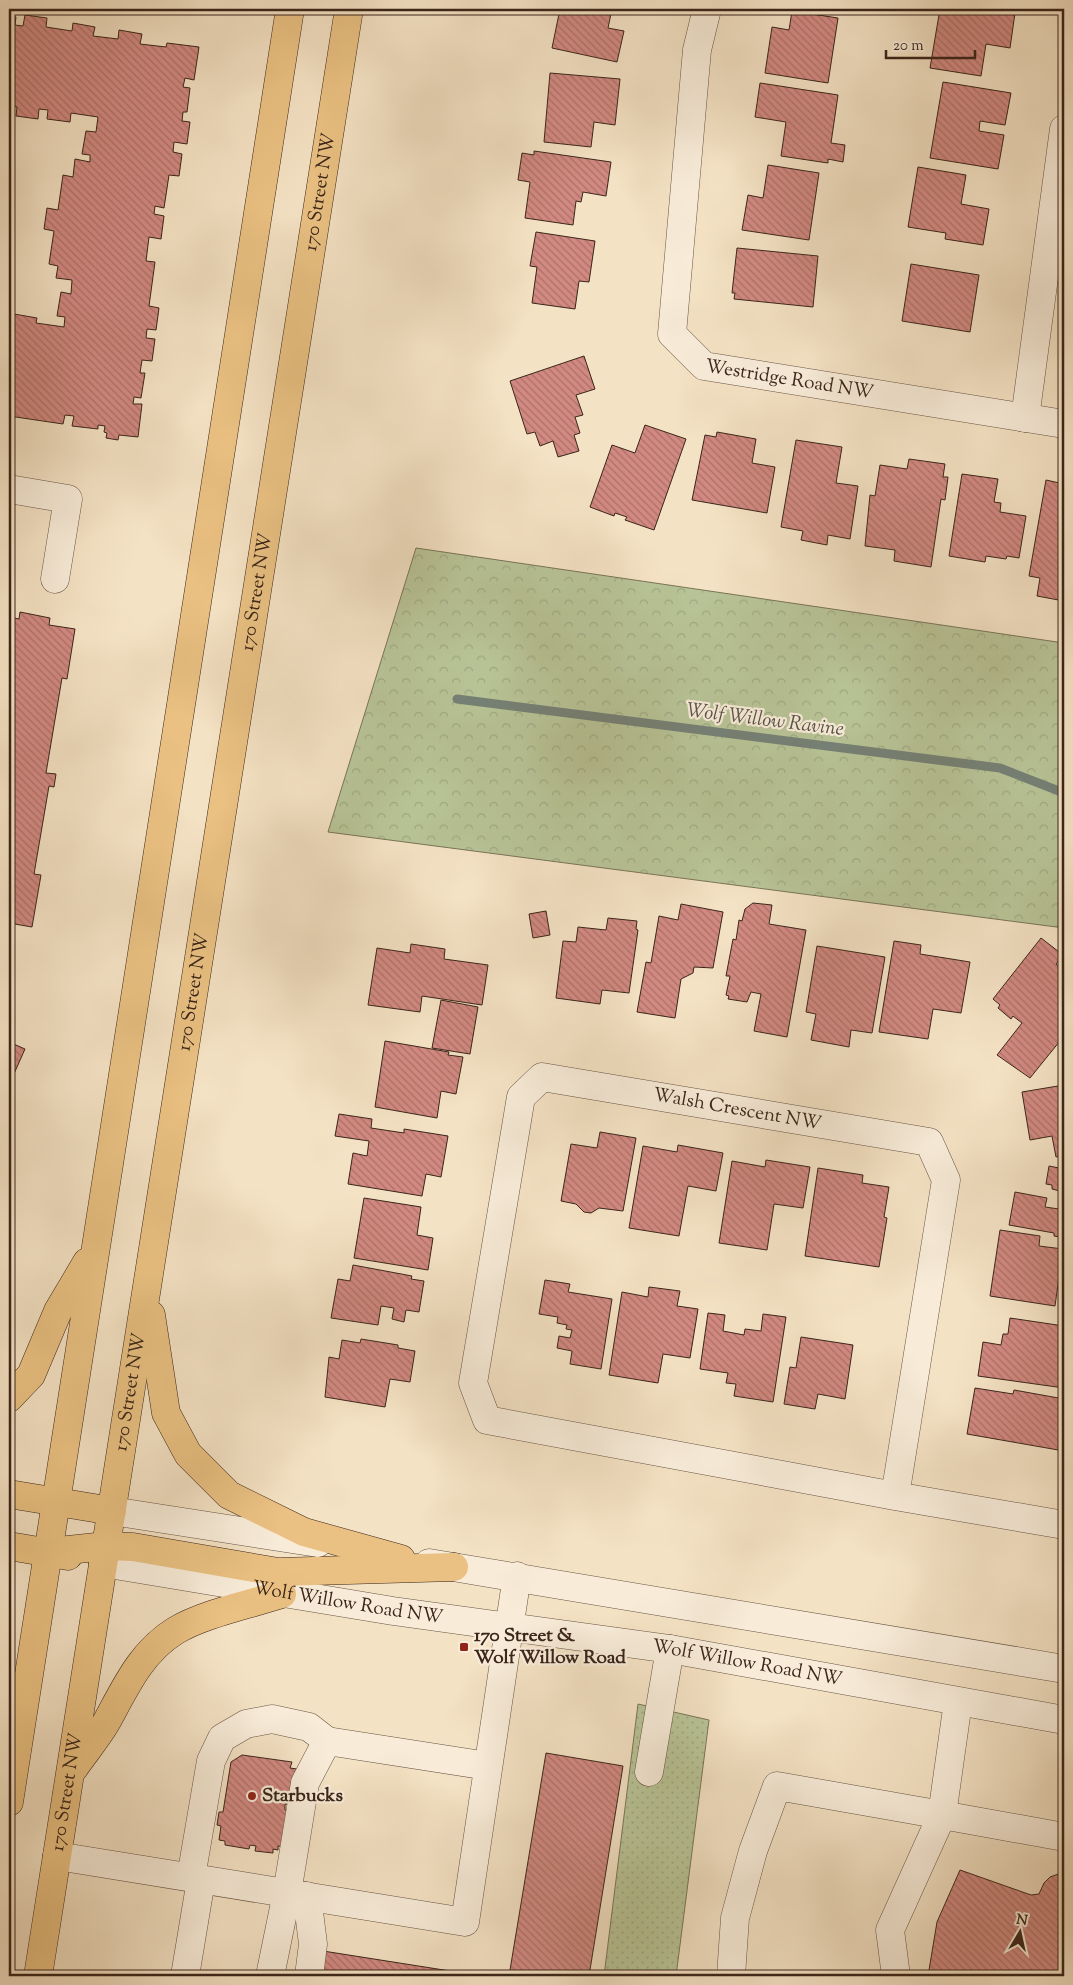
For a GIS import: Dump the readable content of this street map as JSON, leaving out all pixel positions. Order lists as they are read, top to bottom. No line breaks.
{"streets":{"main road":["170 Street NW"],"street":["Westridge Road NW","Walsh Crescent NW","Wolf Willow Road NW"]},"crossings":[["170 Street NW","Wolf Willow Road NW"]],"water":["Wolf Willow Ravine"],"places":{"transit":["170 Street & Wolf Willow Road"],"other":["Starbucks"]},"scale_bar":"20 m","north":"top"}
